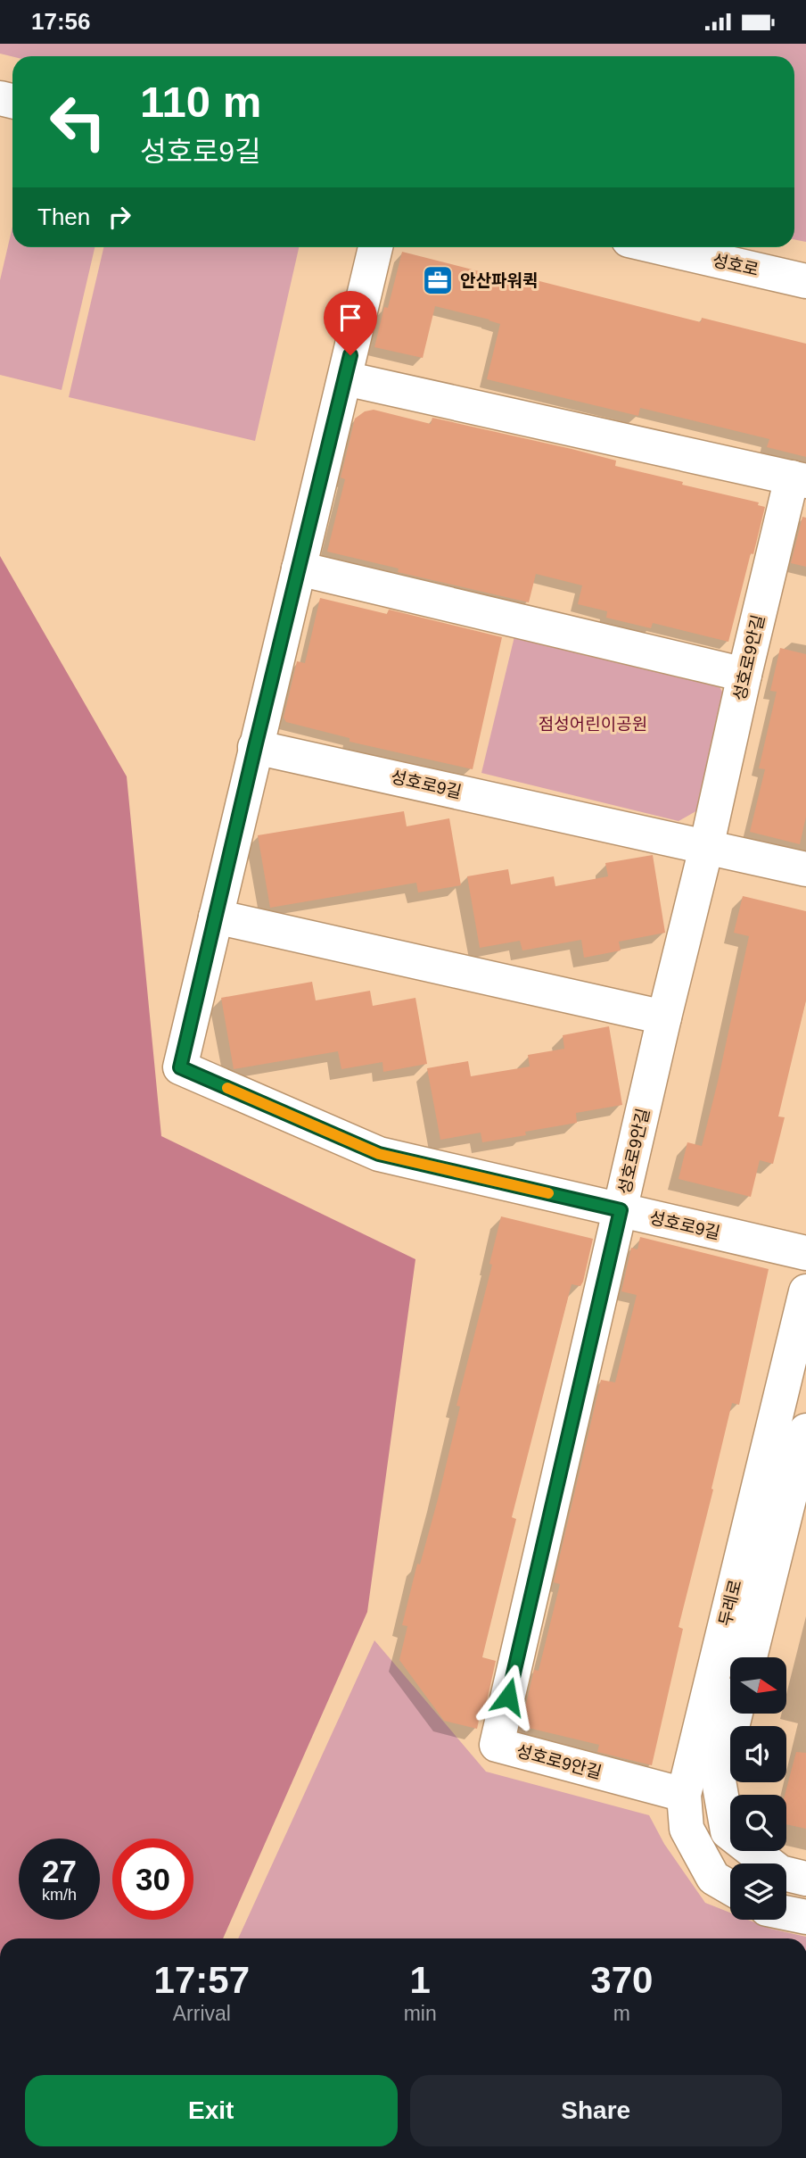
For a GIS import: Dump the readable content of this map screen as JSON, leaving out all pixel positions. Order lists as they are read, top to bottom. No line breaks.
{"streets":{"street":["성호로","성호로9안길","성호로9길","두레로"]},"crossings":[["성호로9안길","성호로9길"],["성호로9안길","두레로"]],"parks":["점성어린이공원"],"places":{"office":["안산파워퀵"]},"north":"right","page":{"status":"17:56","turn":["110 m","성호로9길"],"then":"Then","speed":"27 km/h","limit":"30","eta":["17:57","Arrival","1","min","370","m"],"buttons":["Exit","Share"]}}
